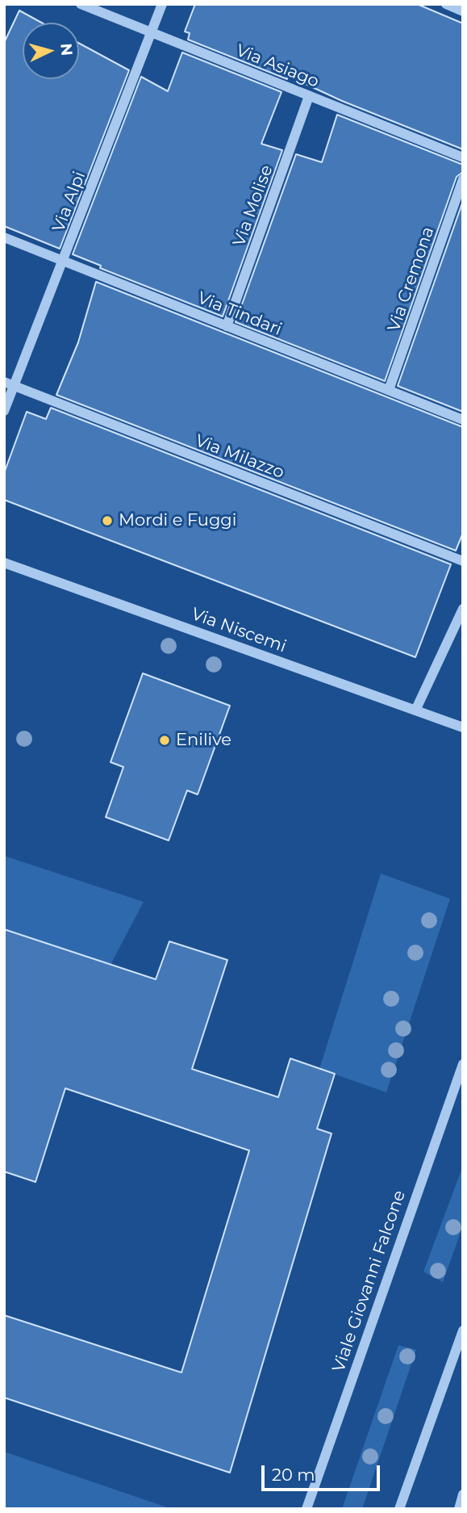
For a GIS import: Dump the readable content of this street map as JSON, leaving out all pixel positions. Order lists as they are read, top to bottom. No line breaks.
{"streets":{"street":["Via Asiago","Via Alpi","Via Molise","Via Cremona","Via Tindari","Via Milazzo","Via Niscemi","Viale Giovanni Falcone"]},"crossings":[["Via Asiago","Via Alpi"],["Via Asiago","Via Molise"],["Via Alpi","Via Tindari"],["Via Alpi","Via Milazzo"],["Via Molise","Via Tindari"],["Via Cremona","Via Tindari"]],"places":["Mordi e Fuggi","Enilive"],"scale_bar":"20 m","north":"right"}
